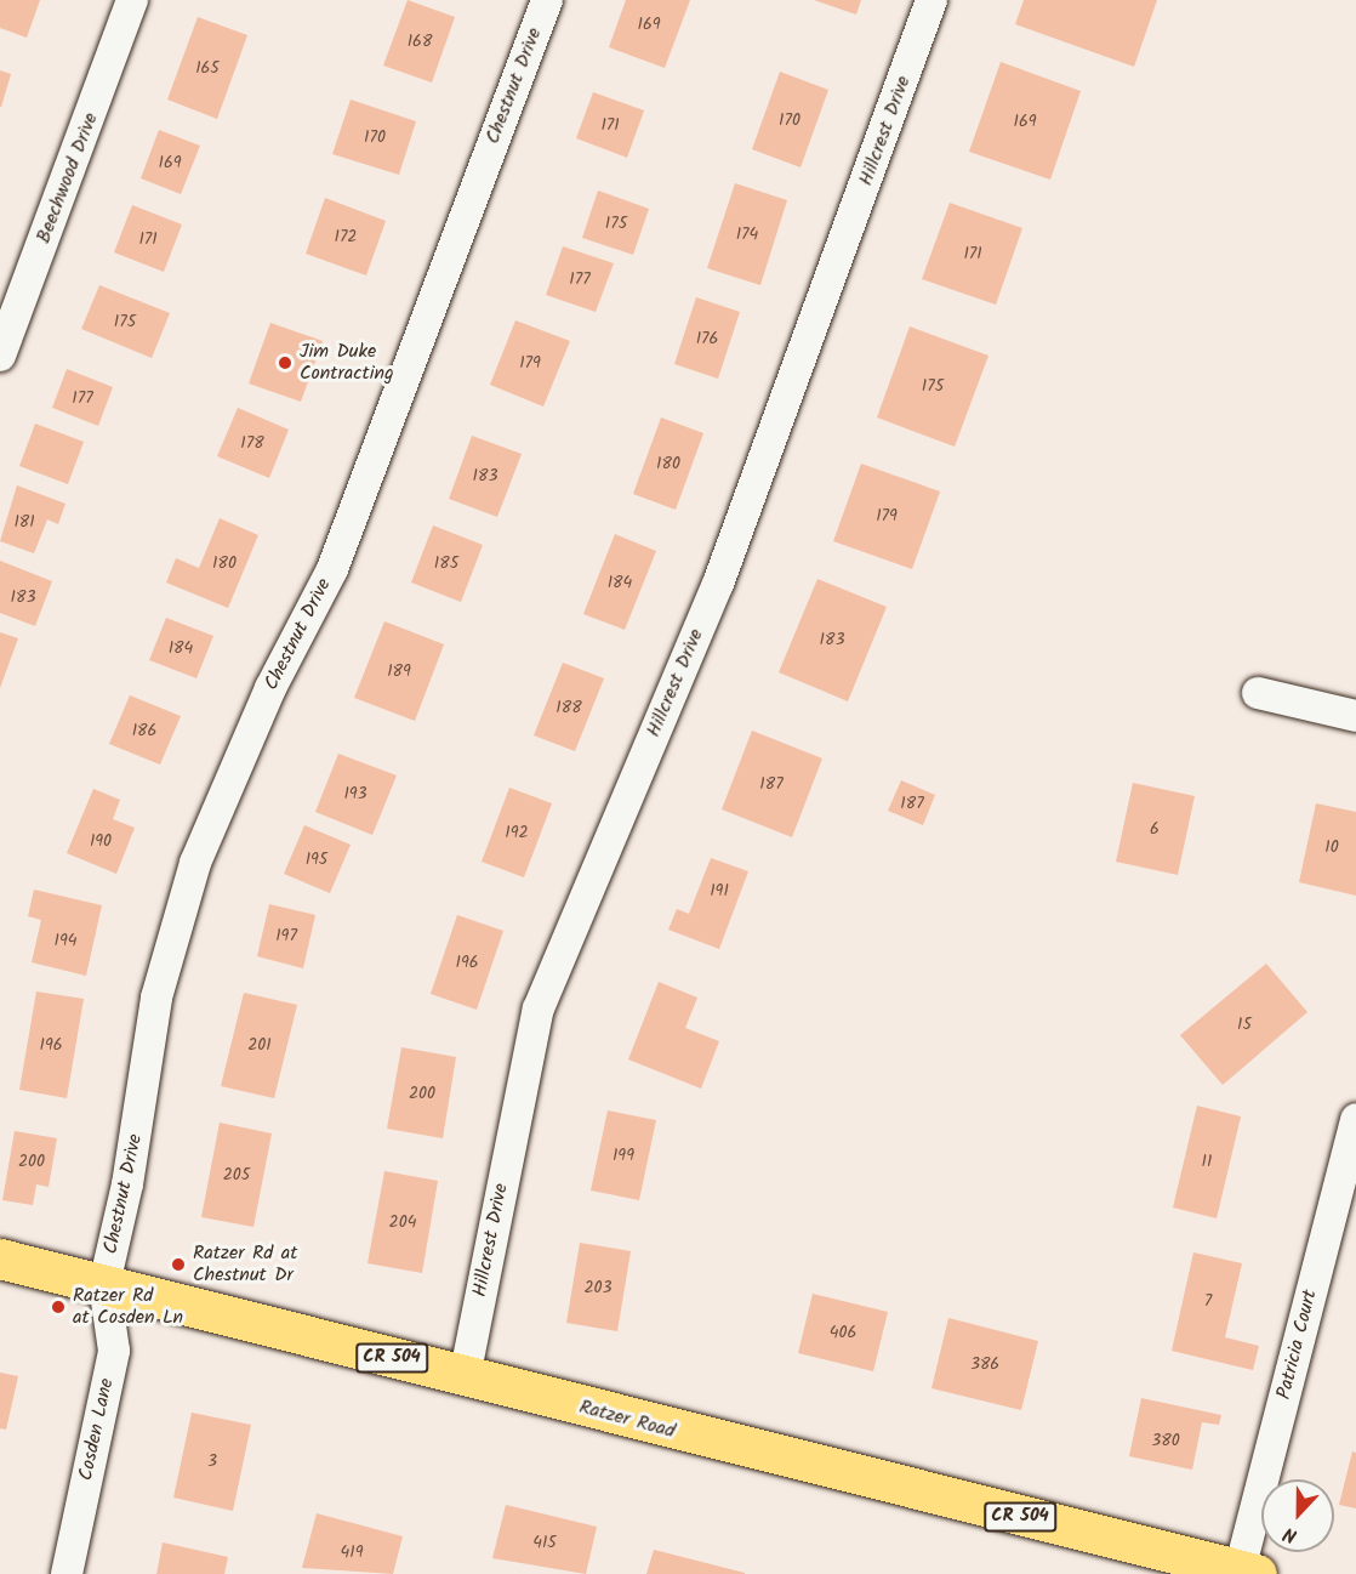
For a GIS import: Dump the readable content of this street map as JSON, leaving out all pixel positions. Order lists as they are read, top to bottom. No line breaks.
{"streets":{"main road":["CR 504","Ratzer Road"],"street":["Chestnut Drive","Hillcrest Drive","Beechwood Drive","Patricia Court","Cosden Lane"]},"crossings":[["Chestnut Drive","Ratzer Road"],["Chestnut Drive","Cosden Lane"],["Hillcrest Drive","Ratzer Road"],["Patricia Court","Ratzer Road"],["Ratzer Road","Cosden Lane"]],"places":["Jim Duke Contracting","Ratzer Rd at Chestnut Dr","Ratzer Rd at Cosden Ln"],"house_numbers":["169","168","165","170","169","171","170","169","175","174","172","171","171","177","175","176","179","175","177","178","180","183","179","181","180","185","184","183","183","184","189","188","186","187","193","187","6","192","190","10","195","191","197","194","196","15","196","201","200","199","200","11","205","204","203","7","406","386","380","3","415","419"],"north":"bottom"}
